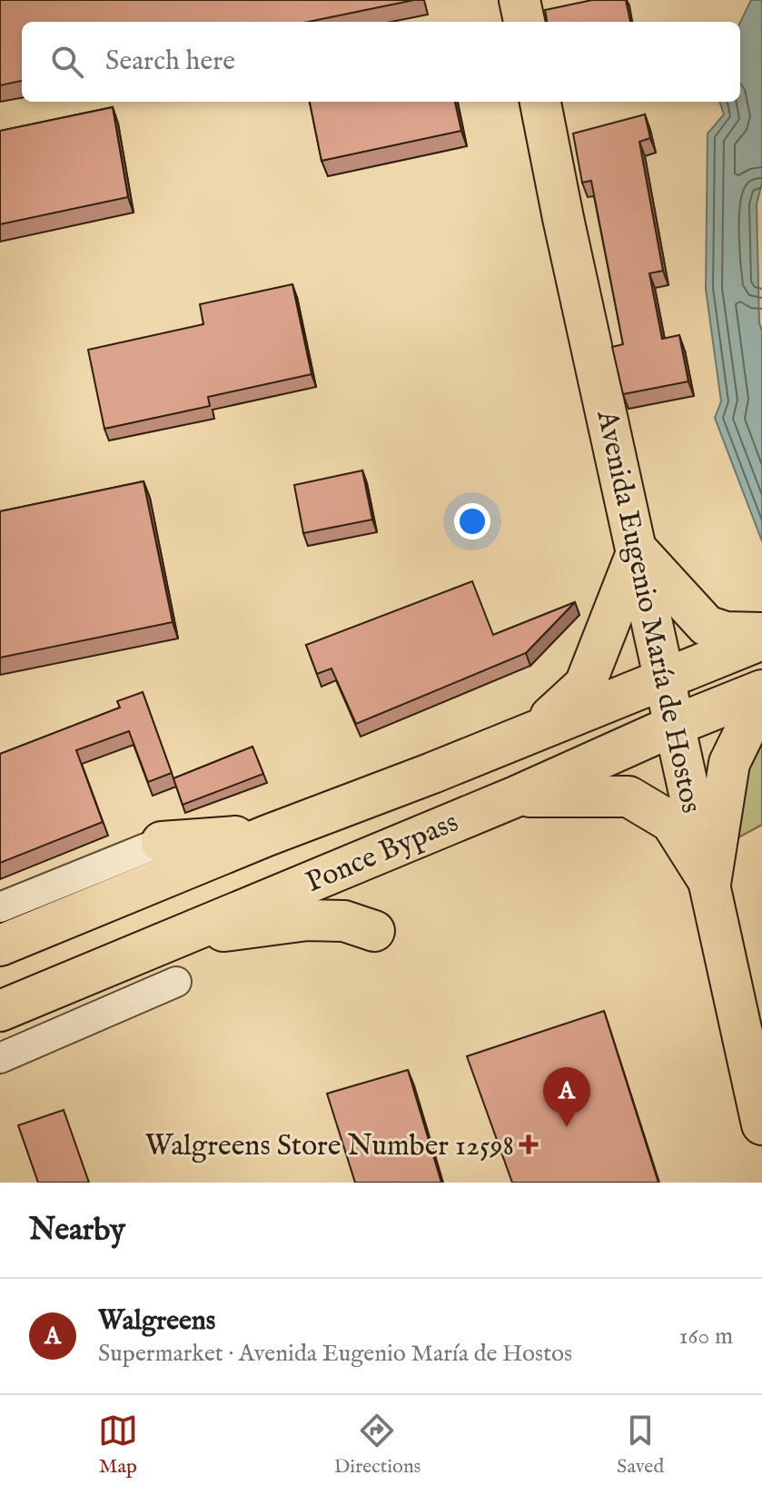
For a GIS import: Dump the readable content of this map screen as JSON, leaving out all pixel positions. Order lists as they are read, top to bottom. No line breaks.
{"streets":{"main road":["Avenida Eugenio María de Hostos","Ponce Bypass"]},"crossings":[["Avenida Eugenio María de Hostos","Ponce Bypass"]],"places":{"health":["Walgreens Store Number 12598"]},"page":{"search":"Search here","pins":"A","heading":"Nearby","list":[{"mark":"A","name":"Walgreens","note":"Supermarket · Avenida Eugenio María de Hostos","value":"160 m"}],"nav":["Map","Directions","Saved"]}}
